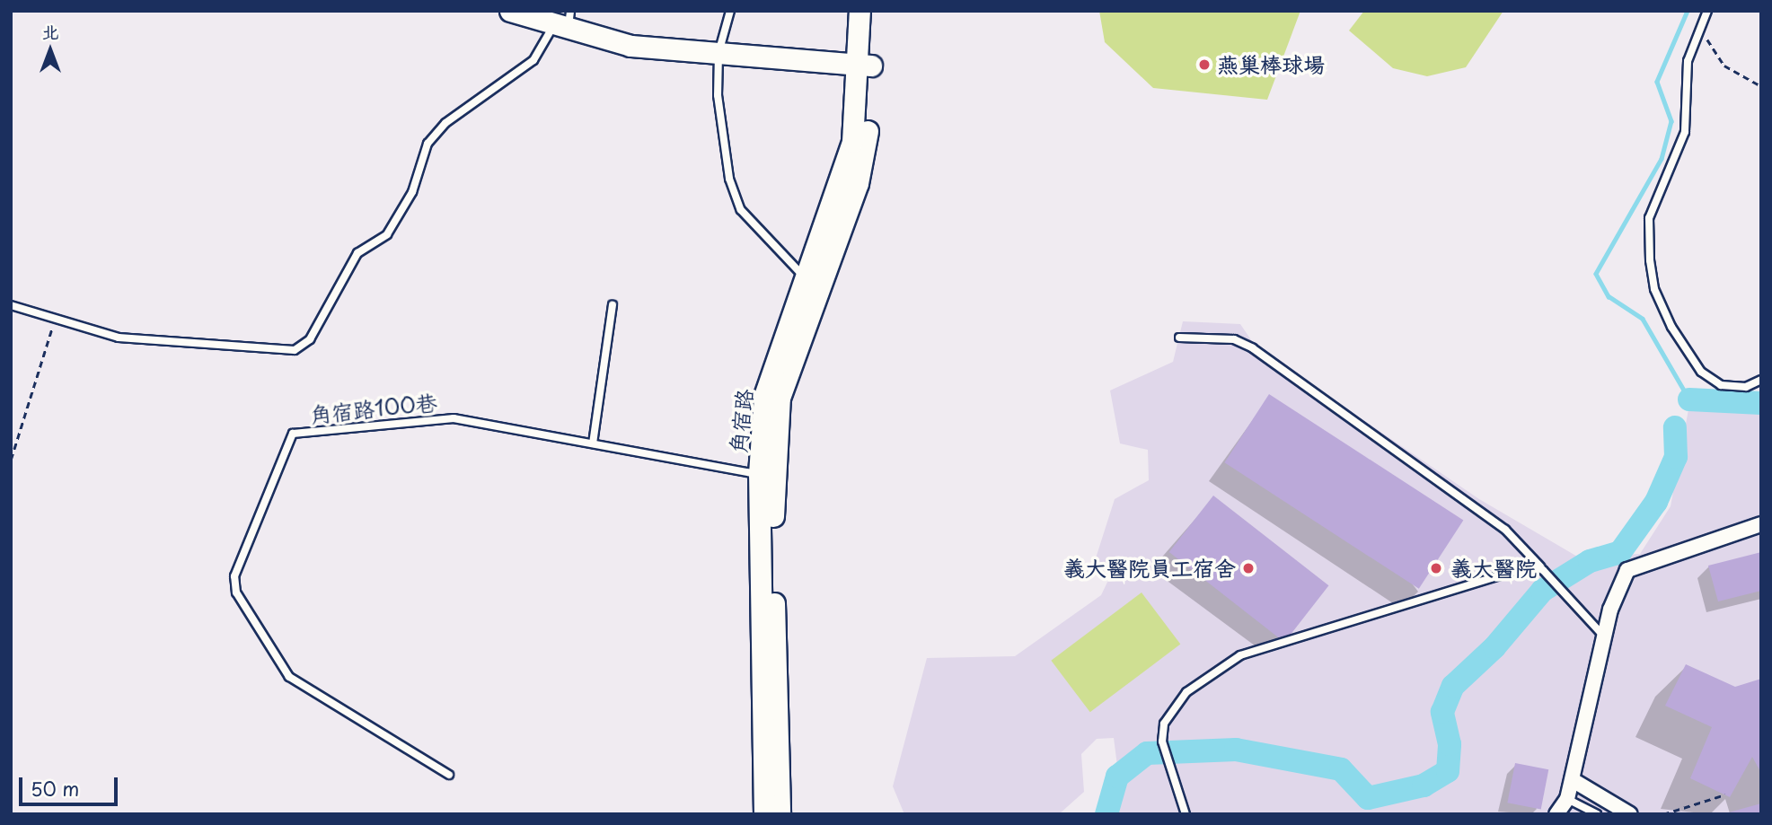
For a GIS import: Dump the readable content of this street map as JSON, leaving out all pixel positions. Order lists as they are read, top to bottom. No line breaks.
{"streets":{"main road":["角宿路"],"lane":["角宿路100巷"]},"crossings":[["角宿路100巷","角宿路"]],"places":["燕巢棒球場","義大醫院員工宿舍","義大醫院"],"scale_bar":"50 m","north":"top"}
